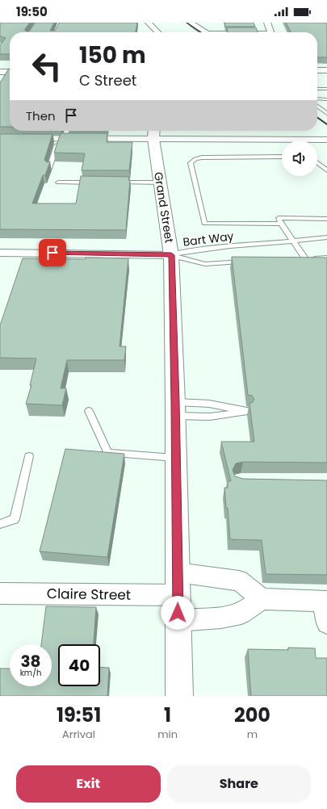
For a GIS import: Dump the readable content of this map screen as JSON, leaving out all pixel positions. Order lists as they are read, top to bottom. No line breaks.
{"streets":{"street":["Grand Street","Claire Street"],"lane":["Bart Way"]},"crossings":[["Grand Street","Bart Way"],["Grand Street","Claire Street"]],"page":{"status":"19:50","turn":["150 m","C Street"],"then":"Then","speed":"38 km/h","limit":"40","eta":["19:51","Arrival","1","min","200","m"],"buttons":["Exit","Share"]}}
